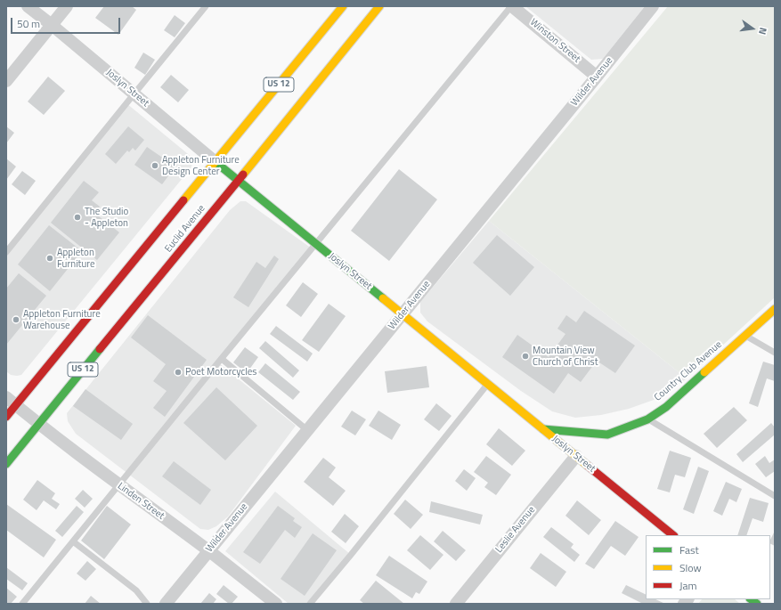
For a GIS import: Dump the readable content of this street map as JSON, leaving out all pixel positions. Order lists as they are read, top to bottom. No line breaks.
{"streets":{"main road":["US 12","Joslyn Street","Euclid Avenue","Country Club Avenue"],"street":["Winston Street","Wilder Avenue","Linden Street","Leslie Avenue"]},"crossings":[["Winston Street","Wilder Avenue"],["Wilder Avenue","Joslyn Street"],["Wilder Avenue","Linden Street"],["Joslyn Street","Euclid Avenue"],["Joslyn Street","Country Club Avenue"],["Joslyn Street","Leslie Avenue"],["Euclid Avenue","Linden Street"]],"places":["Appleton Furniture Design Center","The Studio - Appleton","Appleton Furniture","Appleton Furniture Warehouse","Mountain View Church of Christ","Poet Motorcycles"],"legend":["Fast","Slow","Jam"],"scale_bar":"50 m","north":"right"}
